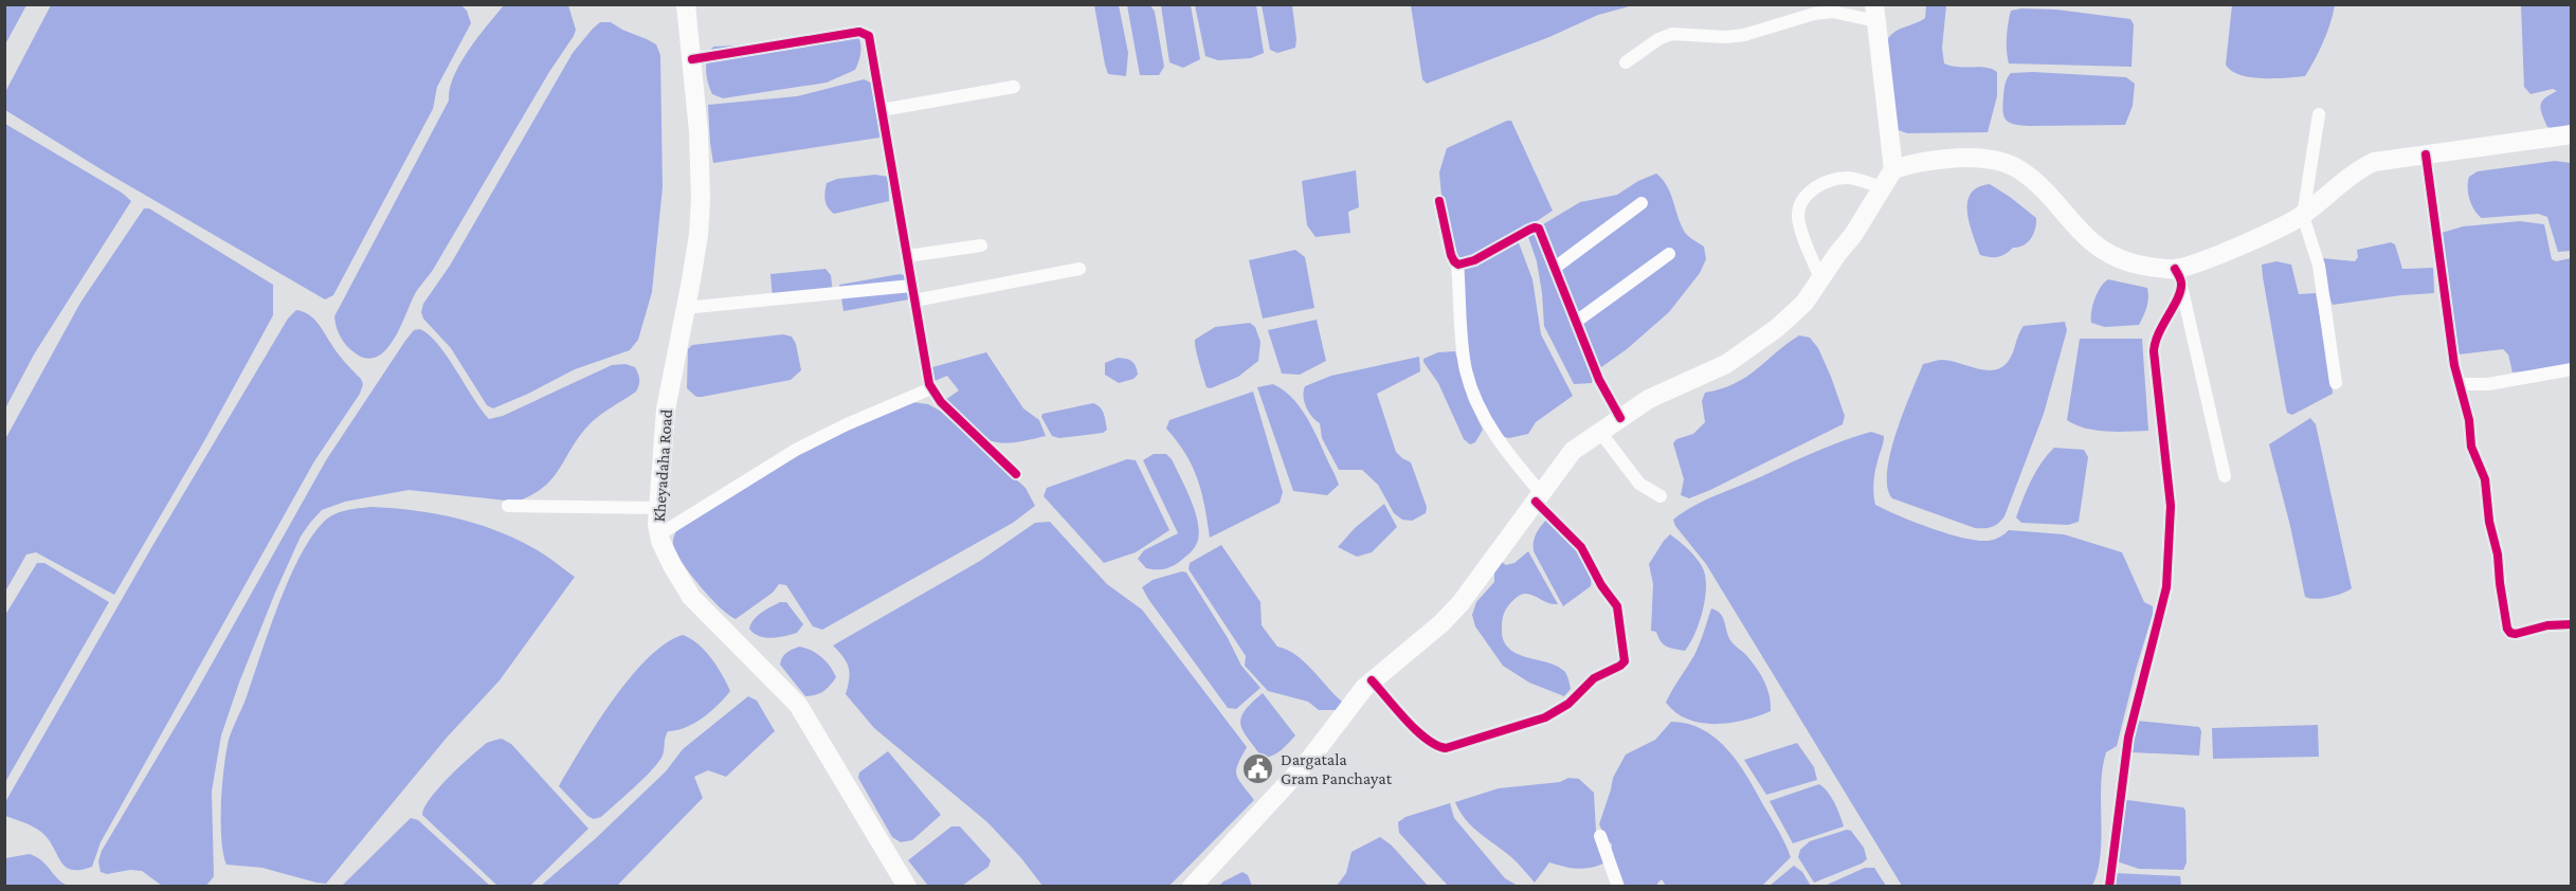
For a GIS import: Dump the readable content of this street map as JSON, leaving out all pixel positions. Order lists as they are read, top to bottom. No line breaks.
{"streets":{"main road":["Kheyadaha Road"]},"places":{"public building":["Dargatala Gram Panchayat"]}}
